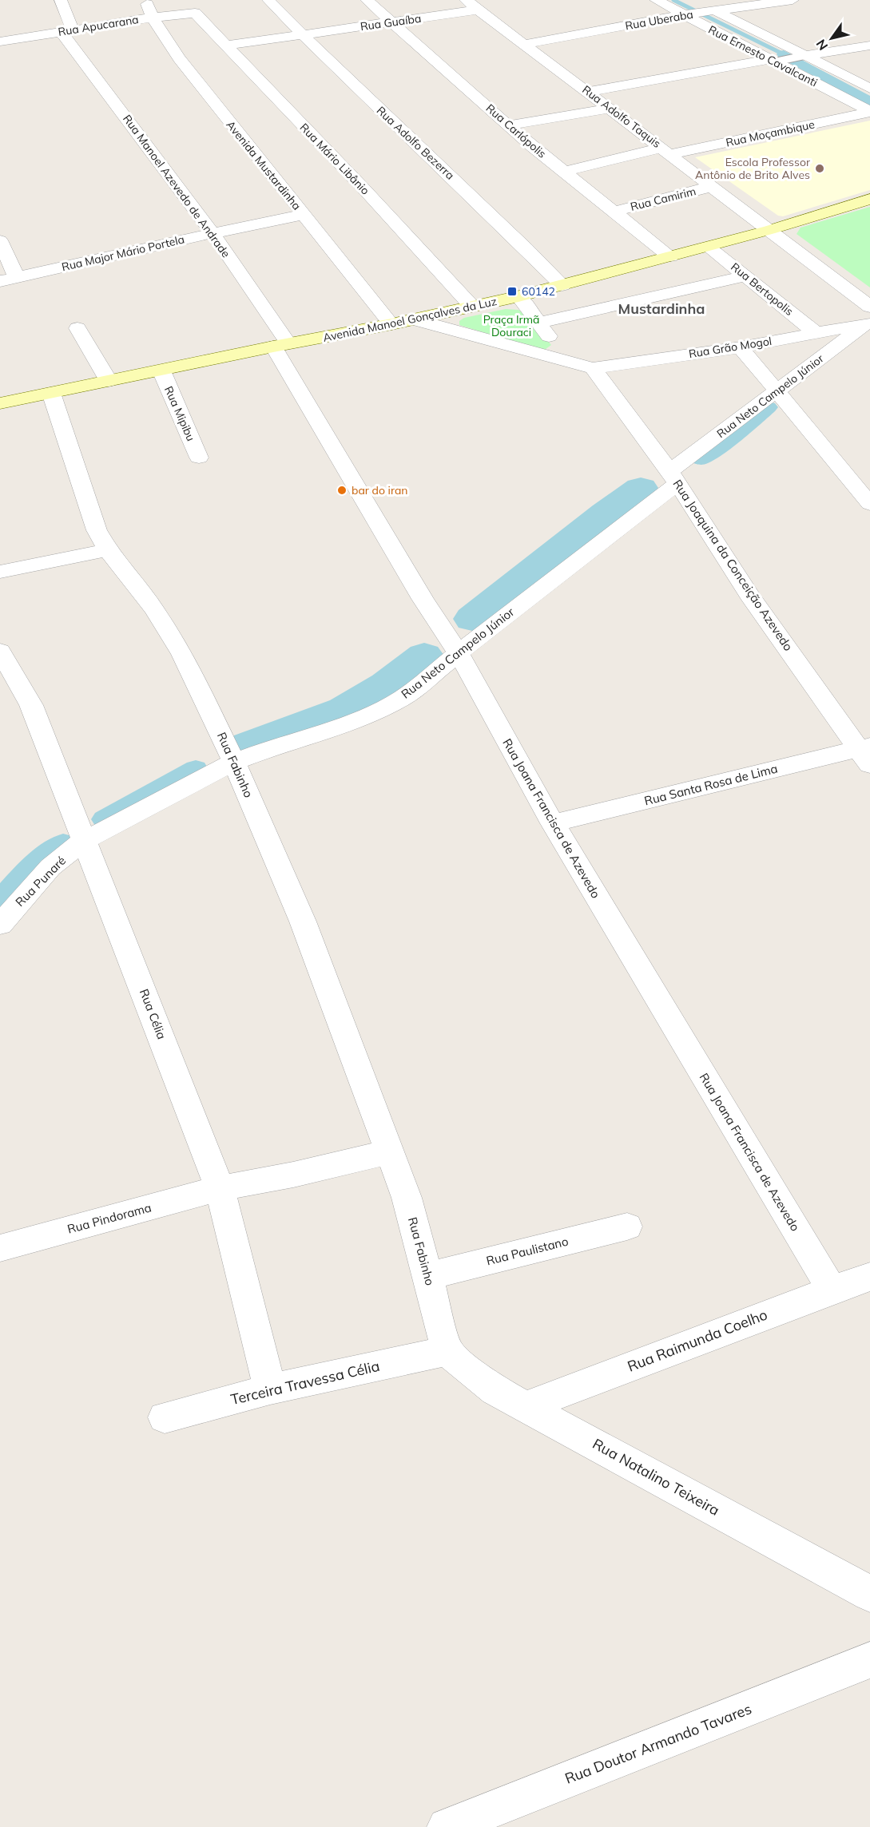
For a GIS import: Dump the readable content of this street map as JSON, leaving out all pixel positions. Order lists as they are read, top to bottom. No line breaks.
{"streets":{"main road":["Avenida Manoel Gonçalves da Luz"],"street":["Rua Uberaba","Rua Guaíba","Rua Apucarana","Rua Ernesto Cavalcanti","Rua Adolfo Taquis","Rua Carlópolis","Rua Moçambique","Rua Adolfo Bezerra","Rua Mário Libânio","Avenida Mustardinha","Rua Manoel Azevedo de Andrade","Rua Camirim","Rua Major Mário Portela","Rua Bertopolis","Rua Grão Mogol","Rua Neto Campelo Júnior","Rua Mipibu","Rua Joaquina da Conceição Azevedo","Rua Fabinho","Rua Santa Rosa de Lima","Rua Joana Francisca de Azevedo","Rua Punaré","Rua Célia","Rua Pindorama","Rua Paulistano","Rua Raimunda Coelho","Terceira Travessa Célia","Rua Natalino Teixeira","Rua Doutor Armando Tavares"]},"crossings":[["Rua Uberaba","Rua Ernesto Cavalcanti"],["Rua Uberaba","Rua Adolfo Taquis"],["Rua Guaíba","Rua Adolfo Taquis"],["Rua Guaíba","Rua Carlópolis"],["Rua Guaíba","Rua Adolfo Bezerra"],["Rua Guaíba","Rua Mário Libânio"],["Rua Apucarana","Rua Mário Libânio"],["Rua Apucarana","Avenida Mustardinha"],["Rua Apucarana","Rua Manoel Azevedo de Andrade"],["Rua Ernesto Cavalcanti","Rua Moçambique"],["Rua Adolfo Taquis","Rua Moçambique"],["Rua Adolfo Taquis","Rua Camirim"],["Rua Adolfo Taquis","Avenida Manoel Gonçalves da Luz"],["Rua Adolfo Taquis","Rua Grão Mogol"],["Rua Adolfo Taquis","Rua Neto Campelo Júnior"],["Rua Carlópolis","Rua Moçambique"],["Rua Carlópolis","Rua Camirim"],["Rua Carlópolis","Avenida Manoel Gonçalves da Luz"],["Rua Adolfo Bezerra","Avenida Manoel Gonçalves da Luz"],["Rua Mário Libânio","Avenida Manoel Gonçalves da Luz"],["Avenida Mustardinha","Rua Major Mário Portela"],["Avenida Mustardinha","Avenida Manoel Gonçalves da Luz"],["Rua Manoel Azevedo de Andrade","Rua Major Mário Portela"],["Rua Manoel Azevedo de Andrade","Avenida Manoel Gonçalves da Luz"],["Rua Manoel Azevedo de Andrade","Rua Joana Francisca de Azevedo"],["Rua Bertopolis","Avenida Manoel Gonçalves da Luz"],["Rua Bertopolis","Rua Grão Mogol"],["Avenida Manoel Gonçalves da Luz","Rua Mipibu"],["Avenida Manoel Gonçalves da Luz","Rua Fabinho"],["Avenida Manoel Gonçalves da Luz","Rua Joana Francisca de Azevedo"],["Rua Grão Mogol","Rua Neto Campelo Júnior"],["Rua Grão Mogol","Rua Joaquina da Conceição Azevedo"],["Rua Neto Campelo Júnior","Rua Joaquina da Conceição Azevedo"],["Rua Neto Campelo Júnior","Rua Fabinho"],["Rua Neto Campelo Júnior","Rua Joana Francisca de Azevedo"],["Rua Neto Campelo Júnior","Rua Punaré"],["Rua Neto Campelo Júnior","Rua Célia"],["Rua Joaquina da Conceição Azevedo","Rua Santa Rosa de Lima"],["Rua Fabinho","Rua Paulistano"],["Rua Fabinho","Terceira Travessa Célia"],["Rua Fabinho","Rua Natalino Teixeira"],["Rua Santa Rosa de Lima","Rua Joana Francisca de Azevedo"],["Rua Joana Francisca de Azevedo","Rua Raimunda Coelho"],["Rua Punaré","Rua Célia"],["Rua Célia","Rua Pindorama"],["Rua Célia","Terceira Travessa Célia"],["Rua Raimunda Coelho","Rua Natalino Teixeira"],["Terceira Travessa Célia","Rua Natalino Teixeira"]],"districts":["Mustardinha"],"parks":["Praça Irmã Douraci"],"places":{"other":["Escola Professor Antônio de Brito Alves","bar do iran"],"transit":["60142"]},"north":"bottom left"}
